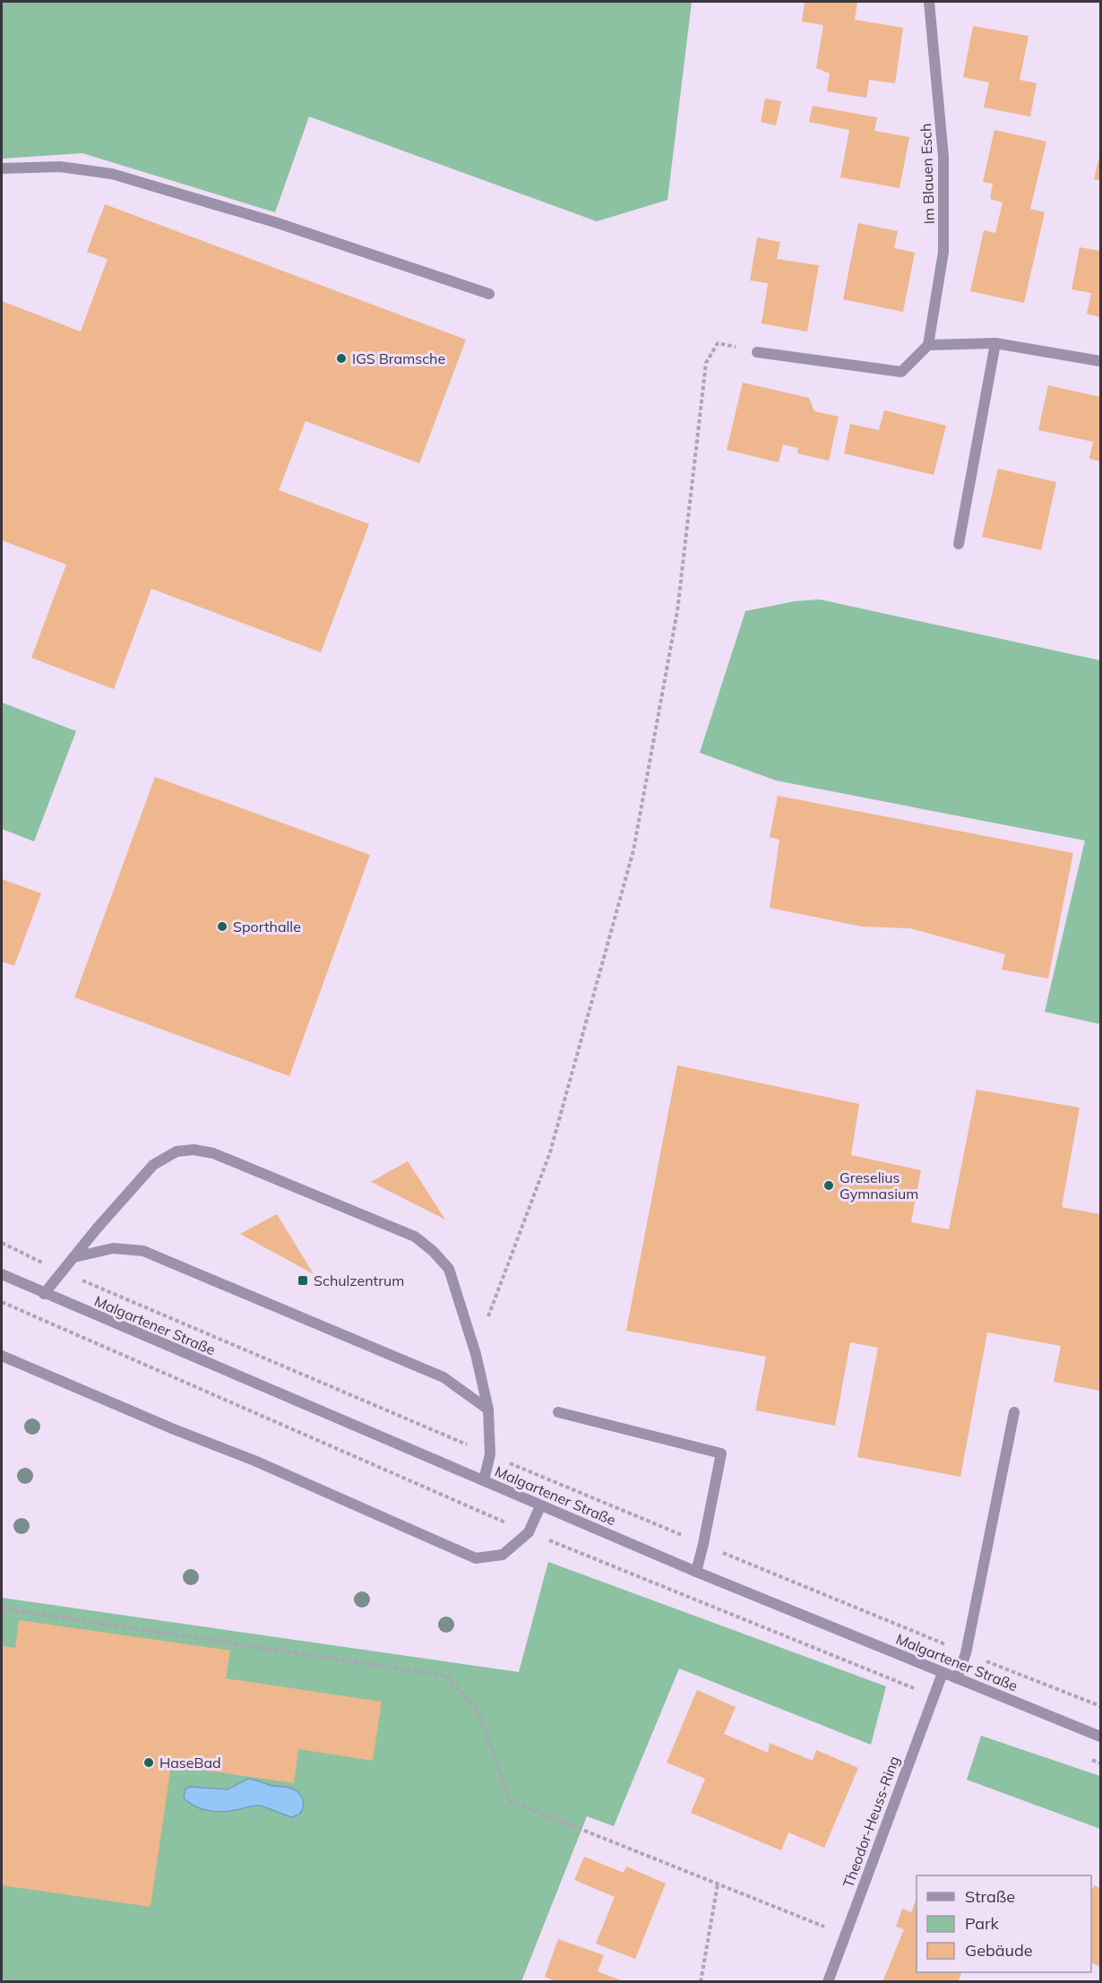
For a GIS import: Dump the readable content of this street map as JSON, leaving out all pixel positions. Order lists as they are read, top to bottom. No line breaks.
{"streets":{"street":["Im Blauen Esch","Malgartener Straße","Theodor-Heuss-Ring"]},"crossings":[["Malgartener Straße","Theodor-Heuss-Ring"]],"places":{"other":["IGS Bramsche","Sporthalle","Greselius Gymnasium","HaseBad"],"transit":["Schulzentrum"]},"legend":["Straße","Park","Gebäude"]}
